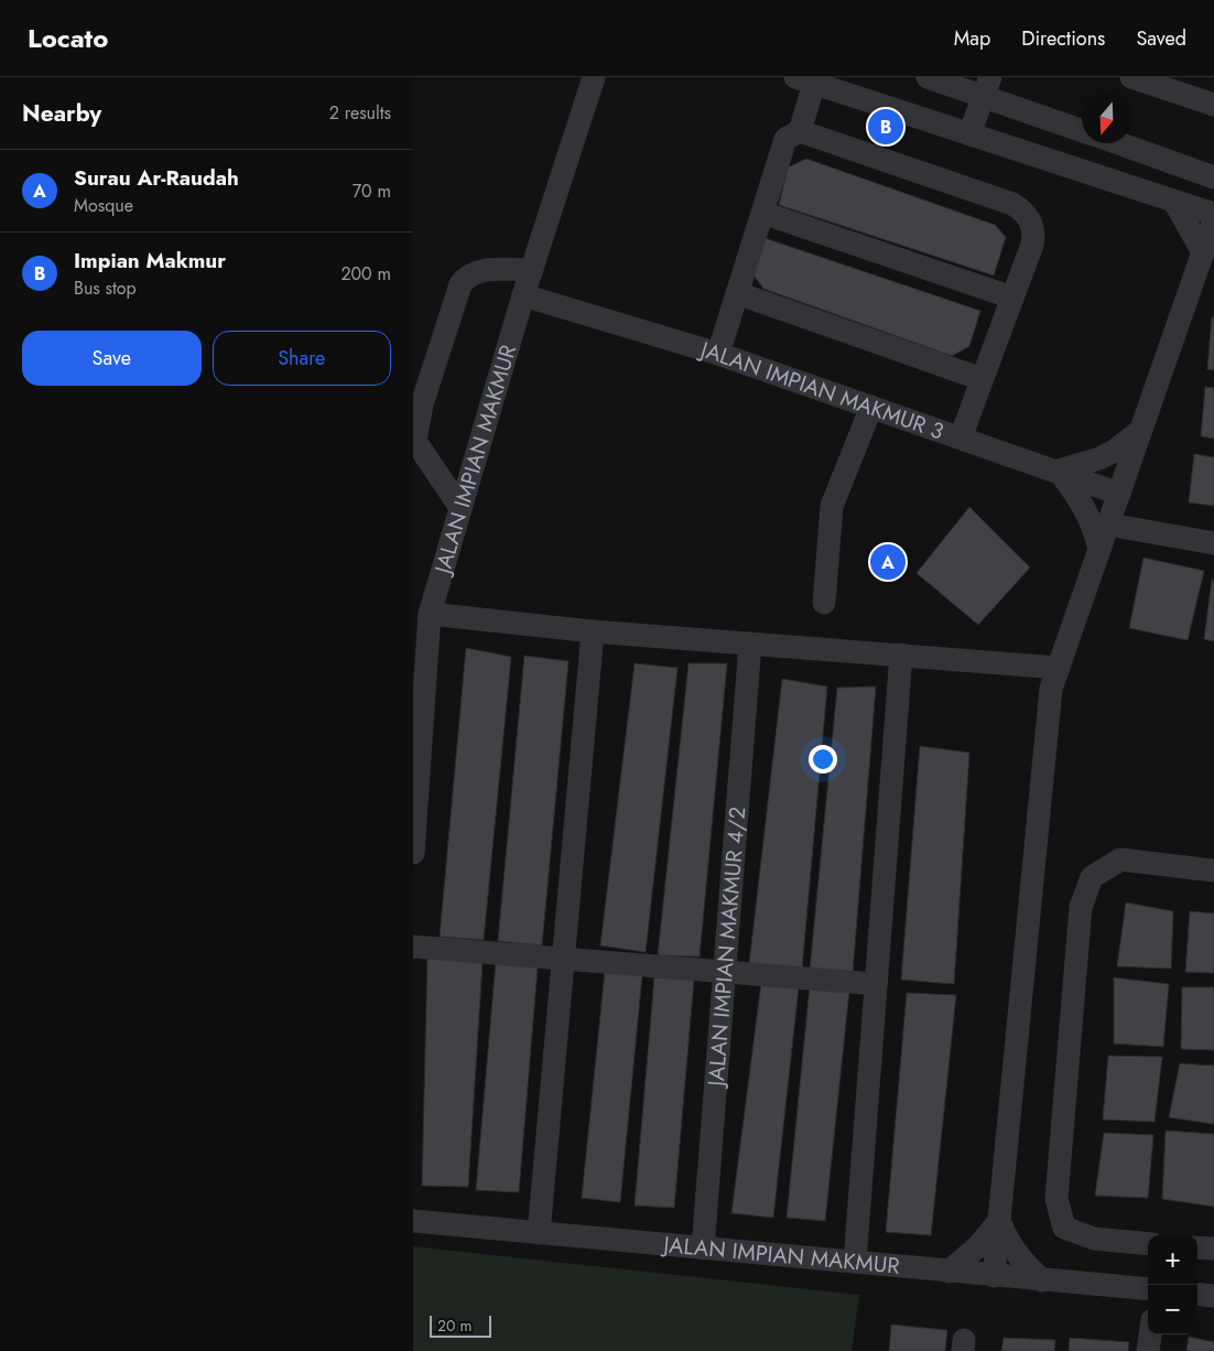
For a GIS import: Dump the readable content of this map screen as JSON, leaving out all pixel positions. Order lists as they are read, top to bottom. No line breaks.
{"streets":{"street":["JALAN IMPIAN MAKMUR 3","JALAN IMPIAN MAKMUR","JALAN IMPIAN MAKMUR 4/2"]},"crossings":[["JALAN IMPIAN MAKMUR 3","JALAN IMPIAN MAKMUR"],["JALAN IMPIAN MAKMUR","JALAN IMPIAN MAKMUR 4/2"]],"scale_bar":"20 m","north":"bottom","page":{"header":"Locato","nav":["Map","Directions","Saved"],"heading":["Nearby","2 results"],"pins":["B","A"],"list":[{"mark":"A","name":"Surau Ar-Raudah","note":"Mosque","value":"70 m"},{"mark":"B","name":"Impian Makmur","note":"Bus stop","value":"200 m"}],"buttons":["Save","Share"],"map_buttons":["+","−"],"scale":"20 m"}}
